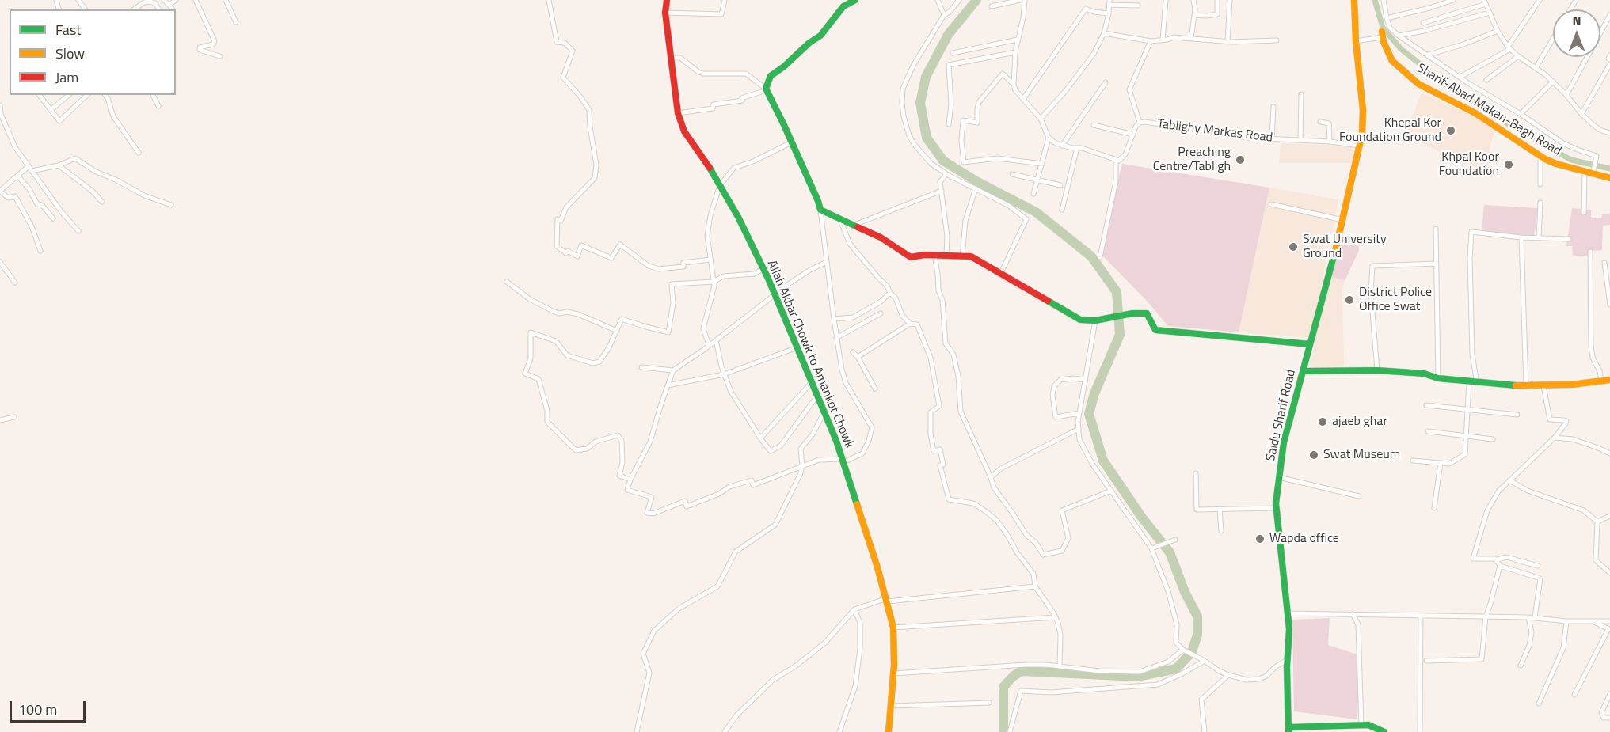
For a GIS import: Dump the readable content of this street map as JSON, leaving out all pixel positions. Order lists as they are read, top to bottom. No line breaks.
{"streets":{"main road":["Sharif-Abad Makan-Bagh Road","Allah Akbar Chowk to Amankot Chowk","Saidu Sharif Road"],"street":["Tablighy Markas Road"]},"places":["Khepal Kor Foundation Ground","Preaching Centre/Tabligh","Khpal Koor Foundation","Swat University Ground","District Police Office Swat","ajaeb ghar","Swat Museum","Wapda office"],"legend":["Fast","Slow","Jam"],"scale_bar":"100 m","north":"top"}
